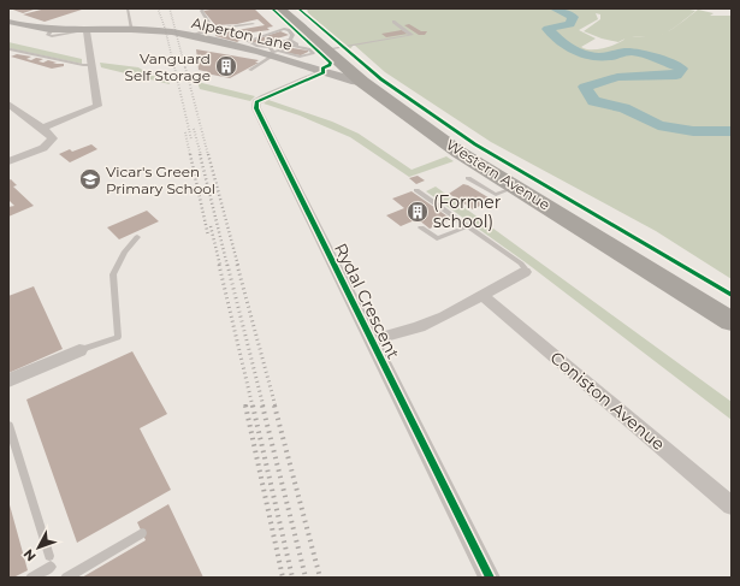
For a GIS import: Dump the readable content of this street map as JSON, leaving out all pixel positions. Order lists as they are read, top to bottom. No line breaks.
{"streets":{"highway":["Western Avenue"],"main road":["Alperton Lane"],"street":["Rydal Crescent","Coniston Avenue"]},"crossings":[["Alperton Lane","Western Avenue"],["Alperton Lane","Rydal Crescent"],["Western Avenue","Rydal Crescent"]],"places":{"building":["Vanguard Self Storage","(Former school)"],"school or university":["Vicar's Green Primary School"]},"north":"bottom left"}
